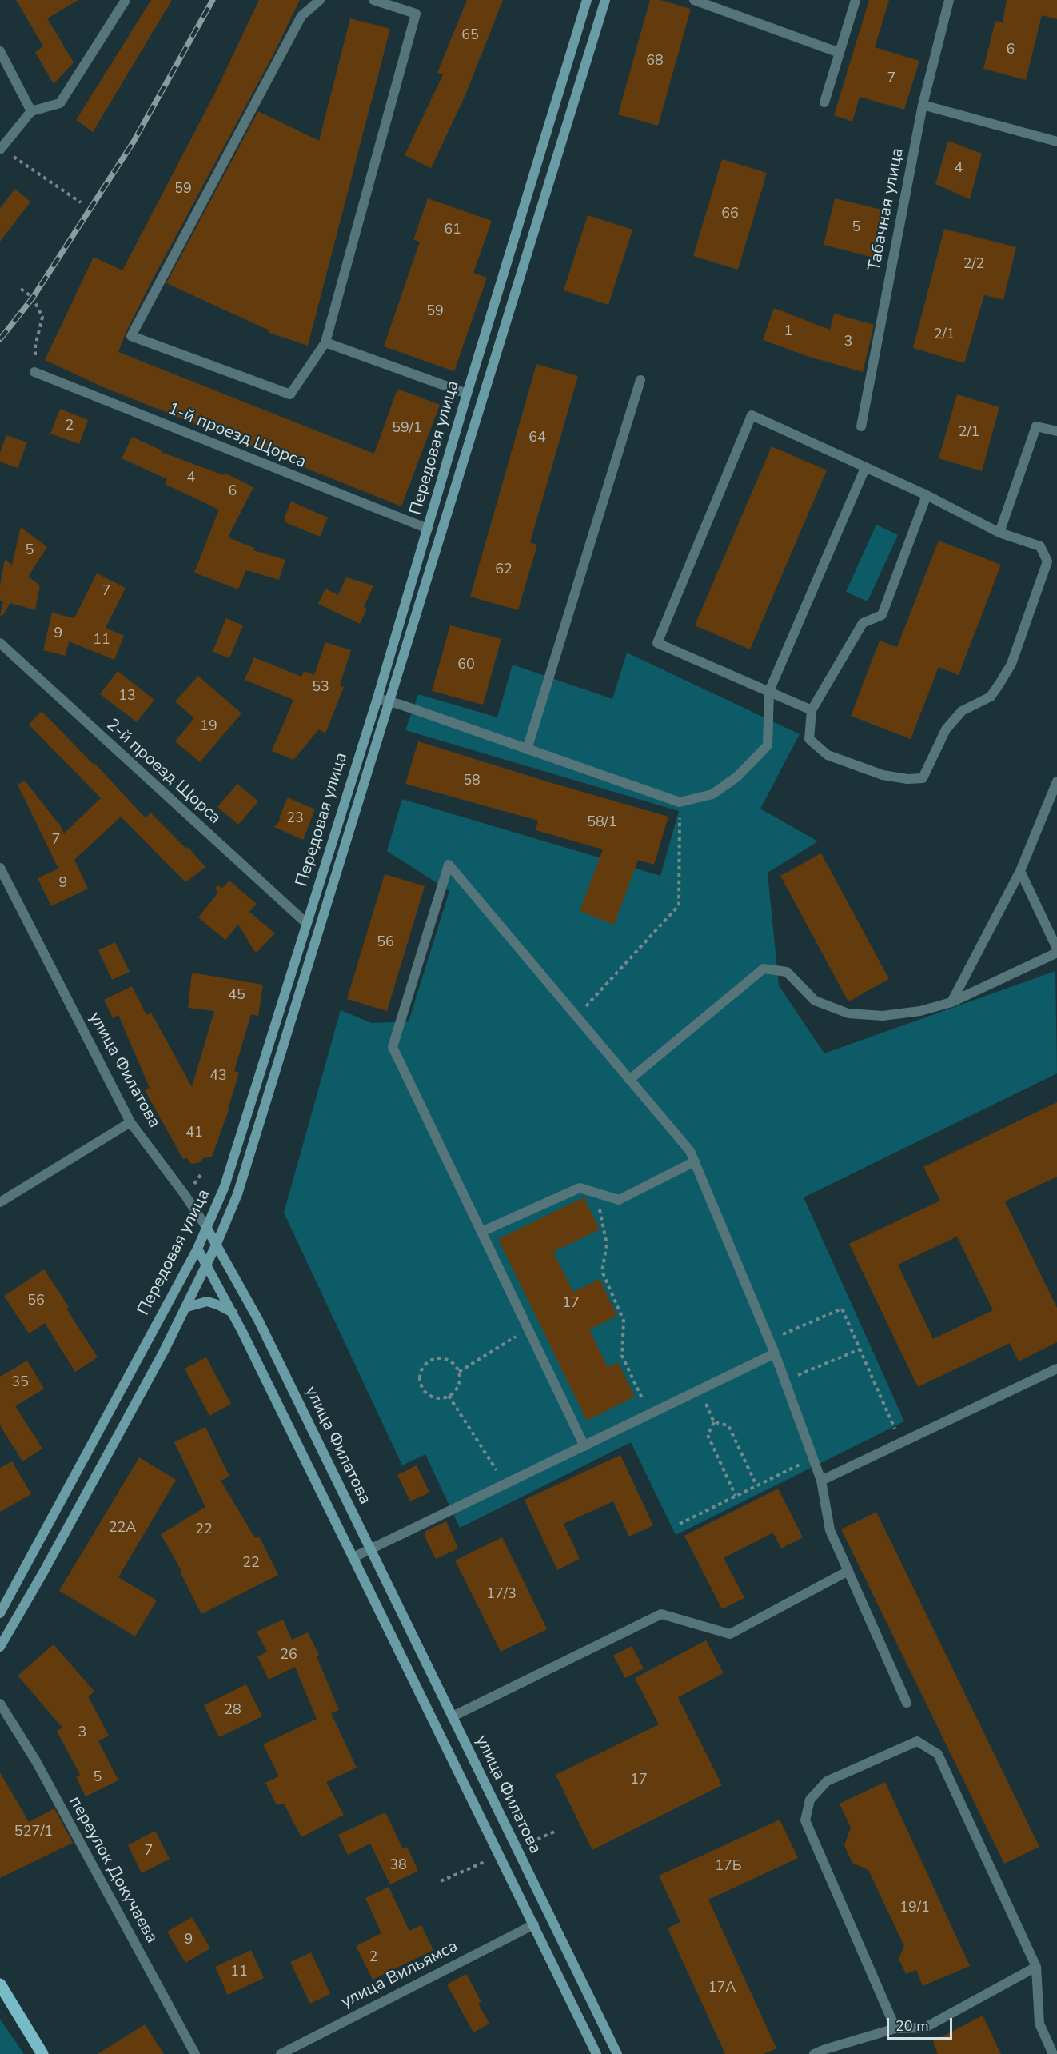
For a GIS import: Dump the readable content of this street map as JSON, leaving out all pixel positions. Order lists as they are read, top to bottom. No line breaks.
{"streets":{"main road":["Передовая улица","улица Филатова"],"street":["Табачная улица","1-й проезд Щорса","2-й проезд Щорса","переулок Докучаева","улица Вильямса"]},"crossings":[["1-й проезд Щорса","Передовая улица"],["Передовая улица","2-й проезд Щорса"],["Передовая улица","улица Филатова"]],"house_numbers":["65","6","68","7","4","59","66","5","61","2/2","59","1","2/1","3","2","59/1","2/1","64","4","6","5","62","7","9","11","60","53","13","19","58","23","58/1","7","9","56","45","43","41","56","17","35","22А","22","22","17/3","26","28","3","5","17","527/1","7","38","17Б","19/1","9","2","11","17А"],"scale_bar":"20 m"}
